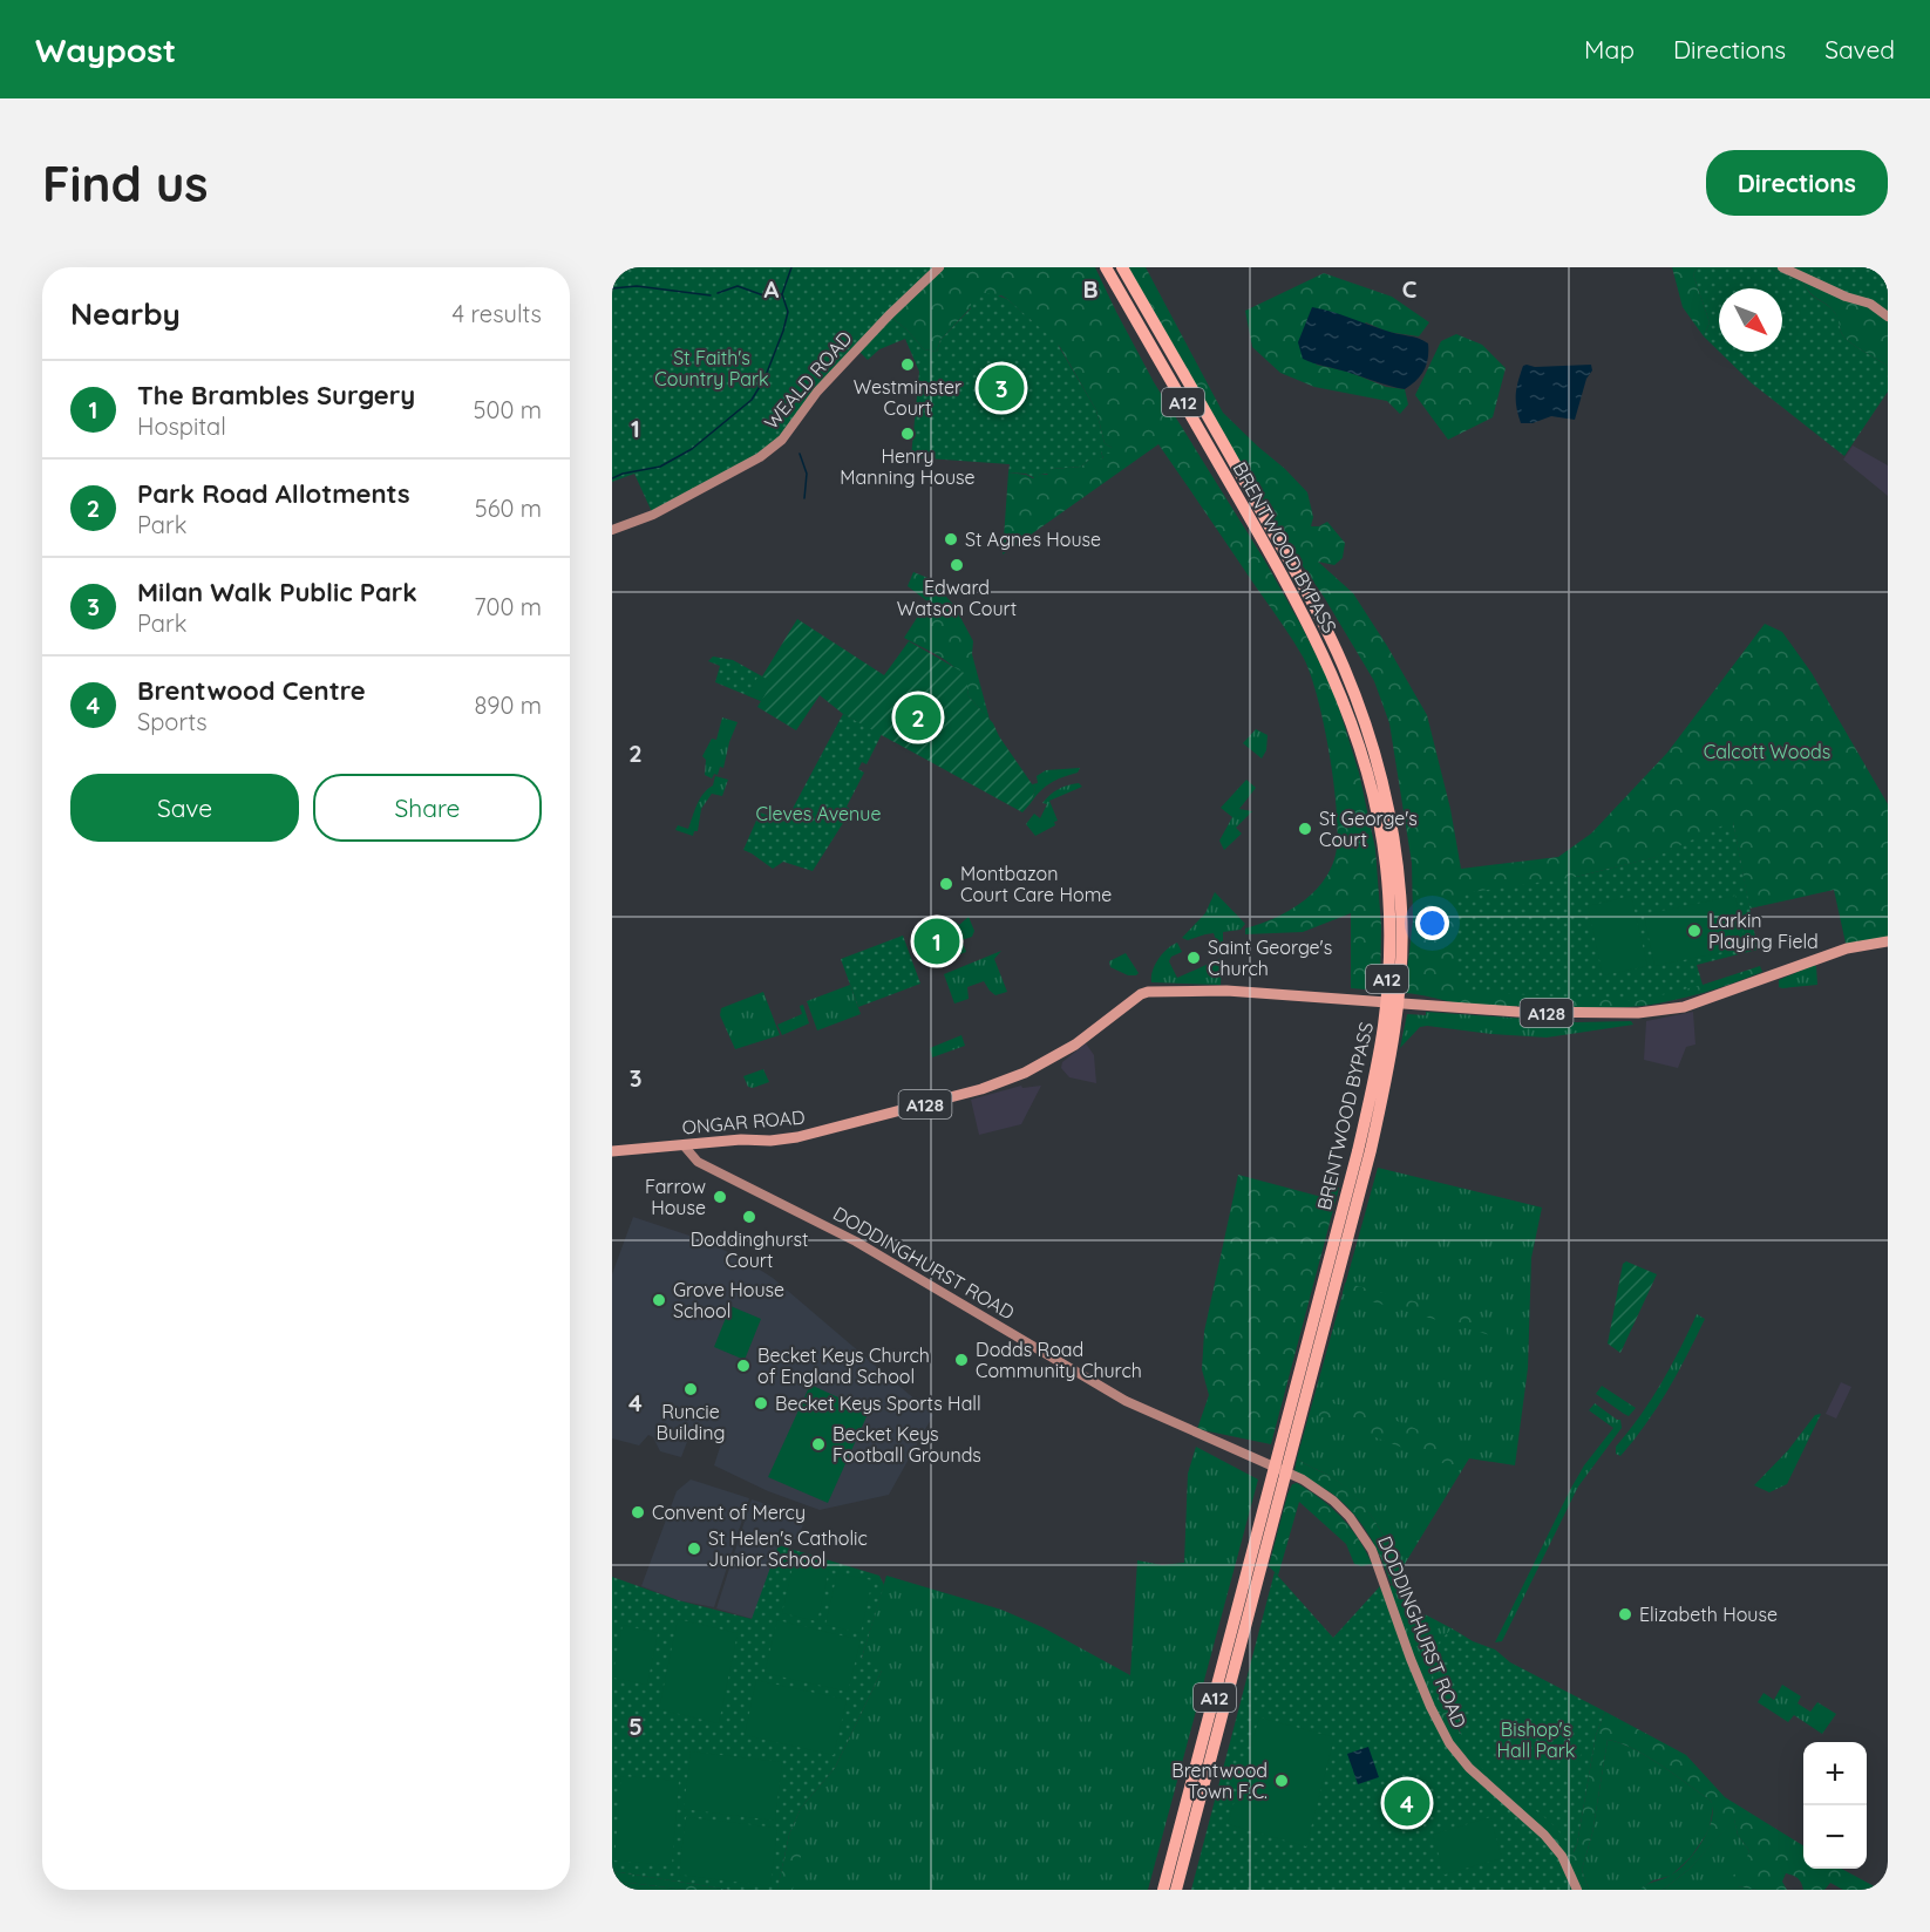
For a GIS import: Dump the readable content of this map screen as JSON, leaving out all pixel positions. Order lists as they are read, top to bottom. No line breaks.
{"streets":{"highway":["A12","BRENTWOOD BYPASS"],"main road":["A128","ONGAR ROAD"],"street":["WEALD ROAD","DODDINGHURST ROAD"]},"crossings":[["ONGAR ROAD","DODDINGHURST ROAD"]],"parks":["St Faith's Country Park","Calcott Woods","Cleves Avenue","Bishop's Hall Park"],"places":["Westminster Court","Henry Manning House","St Agnes House","Edward Watson Court","St George's Court","Montbazon Court Care Home","Larkin Playing Field","Saint George's Church","Farrow House","Doddinghurst Court","Grove House School","Dodds Road Community Church","Becket Keys Church of England School","Runcie Building","Becket Keys Sports Hall","Becket Keys Football Grounds","Convent of Mercy","St Helen's Catholic Junior School","Elizabeth House","Brentwood Town F.C."],"north":"bottom right","page":{"header":"Waypost","nav":["Map","Directions","Saved"],"buttons":["Directions",["Save","Share"]],"title":"Find us","heading":["Nearby","4 results"],"list":[{"mark":"1","name":"The Brambles Surgery","note":"Hospital","value":"500 m"},{"mark":"2","name":"Park Road Allotments","note":"Park","value":"560 m"},{"mark":"3","name":"Milan Walk Public Park","note":"Park","value":"700 m"},{"mark":"4","name":"Brentwood Centre","note":"Sports","value":"890 m"}],"pins":["3","2","1","4"],"map_buttons":["+","−"]},"grid":{"columns":["A","B","C"],"rows":["1","2","3","4","5"]}}
